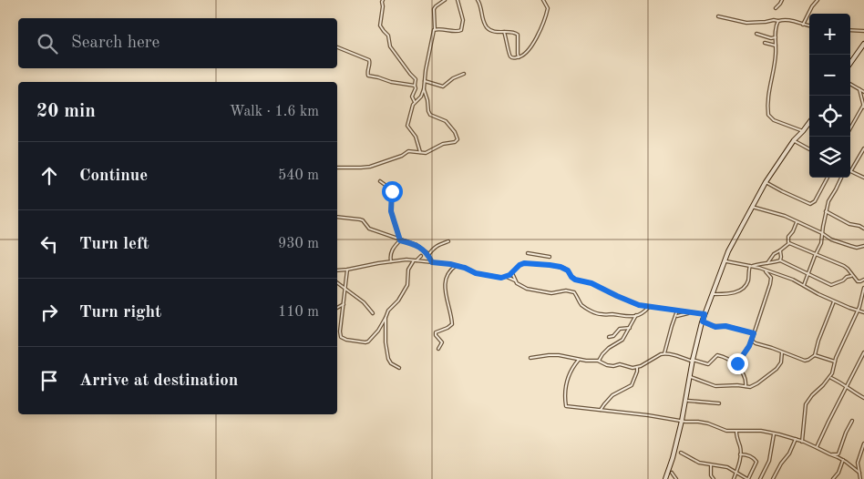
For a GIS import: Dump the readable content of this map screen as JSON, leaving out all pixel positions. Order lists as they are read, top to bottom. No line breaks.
{"page":{"map_buttons":["+","−"],"search":"Search here","heading":["20 min","Walk · 1.6 km"],"list":[["Continue","540 m"],["Turn left","930 m"],["Turn right","110 m"],"Arrive at destination"]}}
